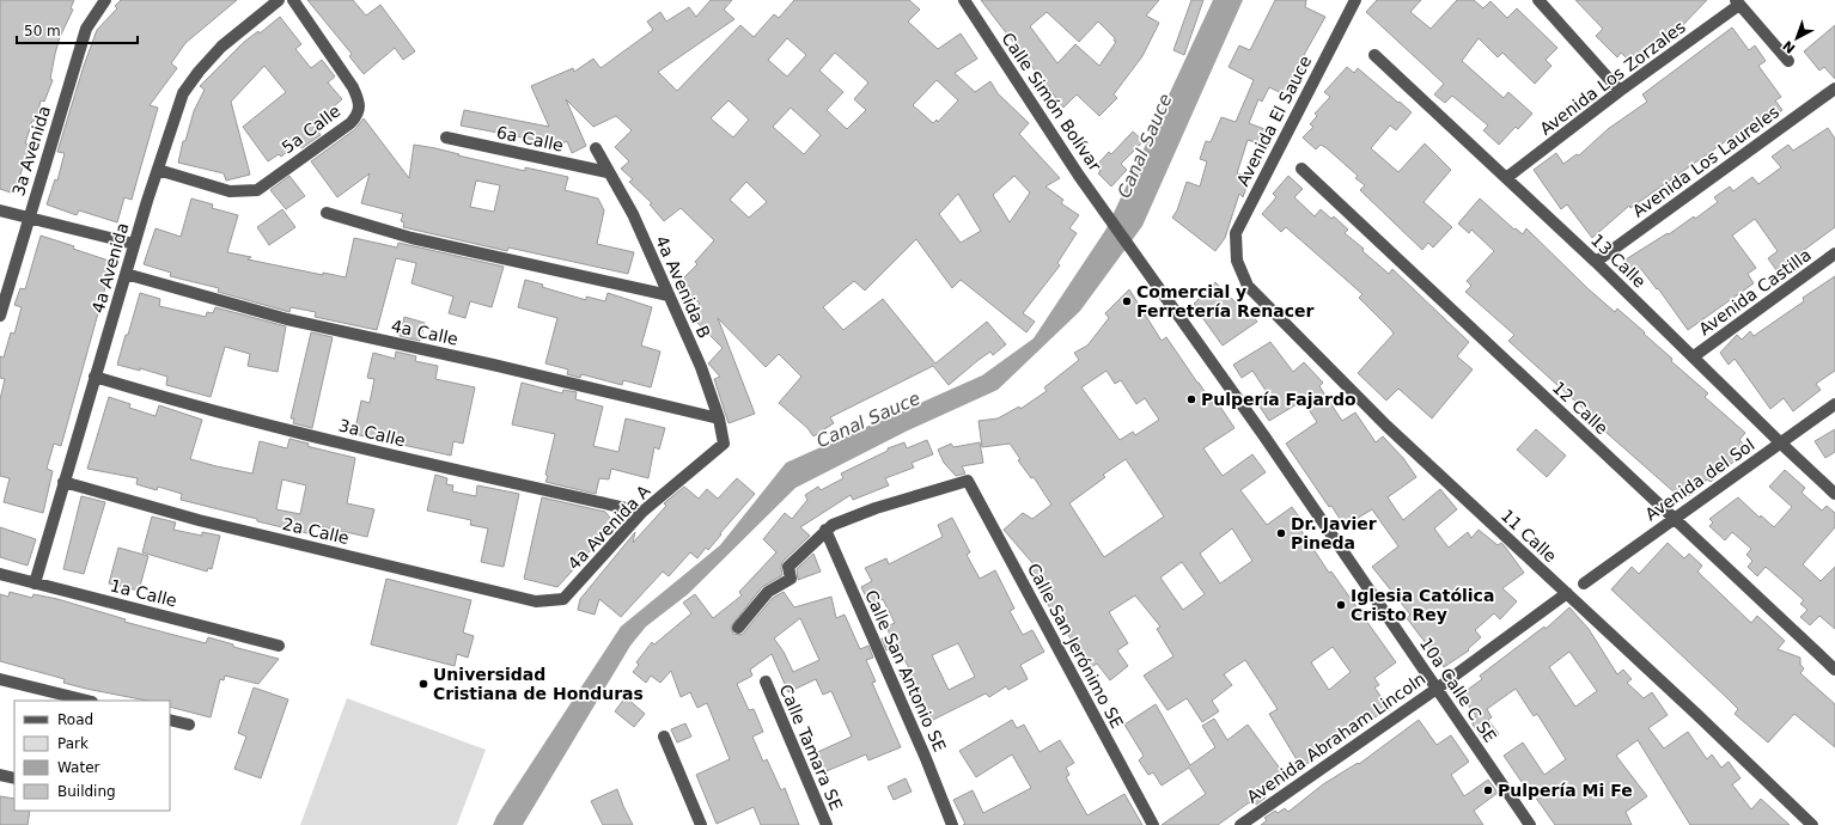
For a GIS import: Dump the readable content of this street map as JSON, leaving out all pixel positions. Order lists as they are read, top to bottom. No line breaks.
{"streets":{"street":["Avenida Los Zorzales","Calle Simón Bolívar","Avenida El Sauce","5a Calle","6a Calle","3a Avenida","Avenida Los Laureles","13 Calle","4a Avenida","4a Avenida B","Avenida Castilla","4a Calle","12 Calle","3a Calle","Avenida del Sol","4a Avenida A","2a Calle","11 Calle","1a Calle","Calle San Jerónimo SE","Calle San Antonio SE","10a Calle C SE","Avenida Abraham Lincoln","Calle Tamara SE"]},"crossings":[["Avenida Los Zorzales","13 Calle"],["Calle Simón Bolívar","10a Calle C SE"],["Avenida El Sauce","11 Calle"],["5a Calle","4a Avenida"],["6a Calle","4a Avenida B"],["Avenida Los Laureles","13 Calle"],["13 Calle","Avenida Castilla"],["13 Calle","Avenida del Sol"],["4a Avenida","4a Calle"],["4a Avenida","3a Calle"],["4a Avenida","2a Calle"],["4a Avenida","1a Calle"],["4a Avenida B","4a Calle"],["4a Avenida B","4a Avenida A"],["12 Calle","Avenida del Sol"],["3a Calle","4a Avenida A"],["4a Avenida A","2a Calle"],["11 Calle","Avenida Abraham Lincoln"],["Calle San Jerónimo SE","Calle San Antonio SE"],["10a Calle C SE","Avenida Abraham Lincoln"]],"water":["Canal Sauce"],"places":["Comercial y Ferretería Renacer","Pulpería Fajardo","Dr. Javier Pineda","Iglesia Católica Cristo Rey","Universidad Cristiana de Honduras","Pulpería Mi Fe"],"legend":["Road","Park","Water","Building"],"scale_bar":"50 m","north":"bottom left"}
